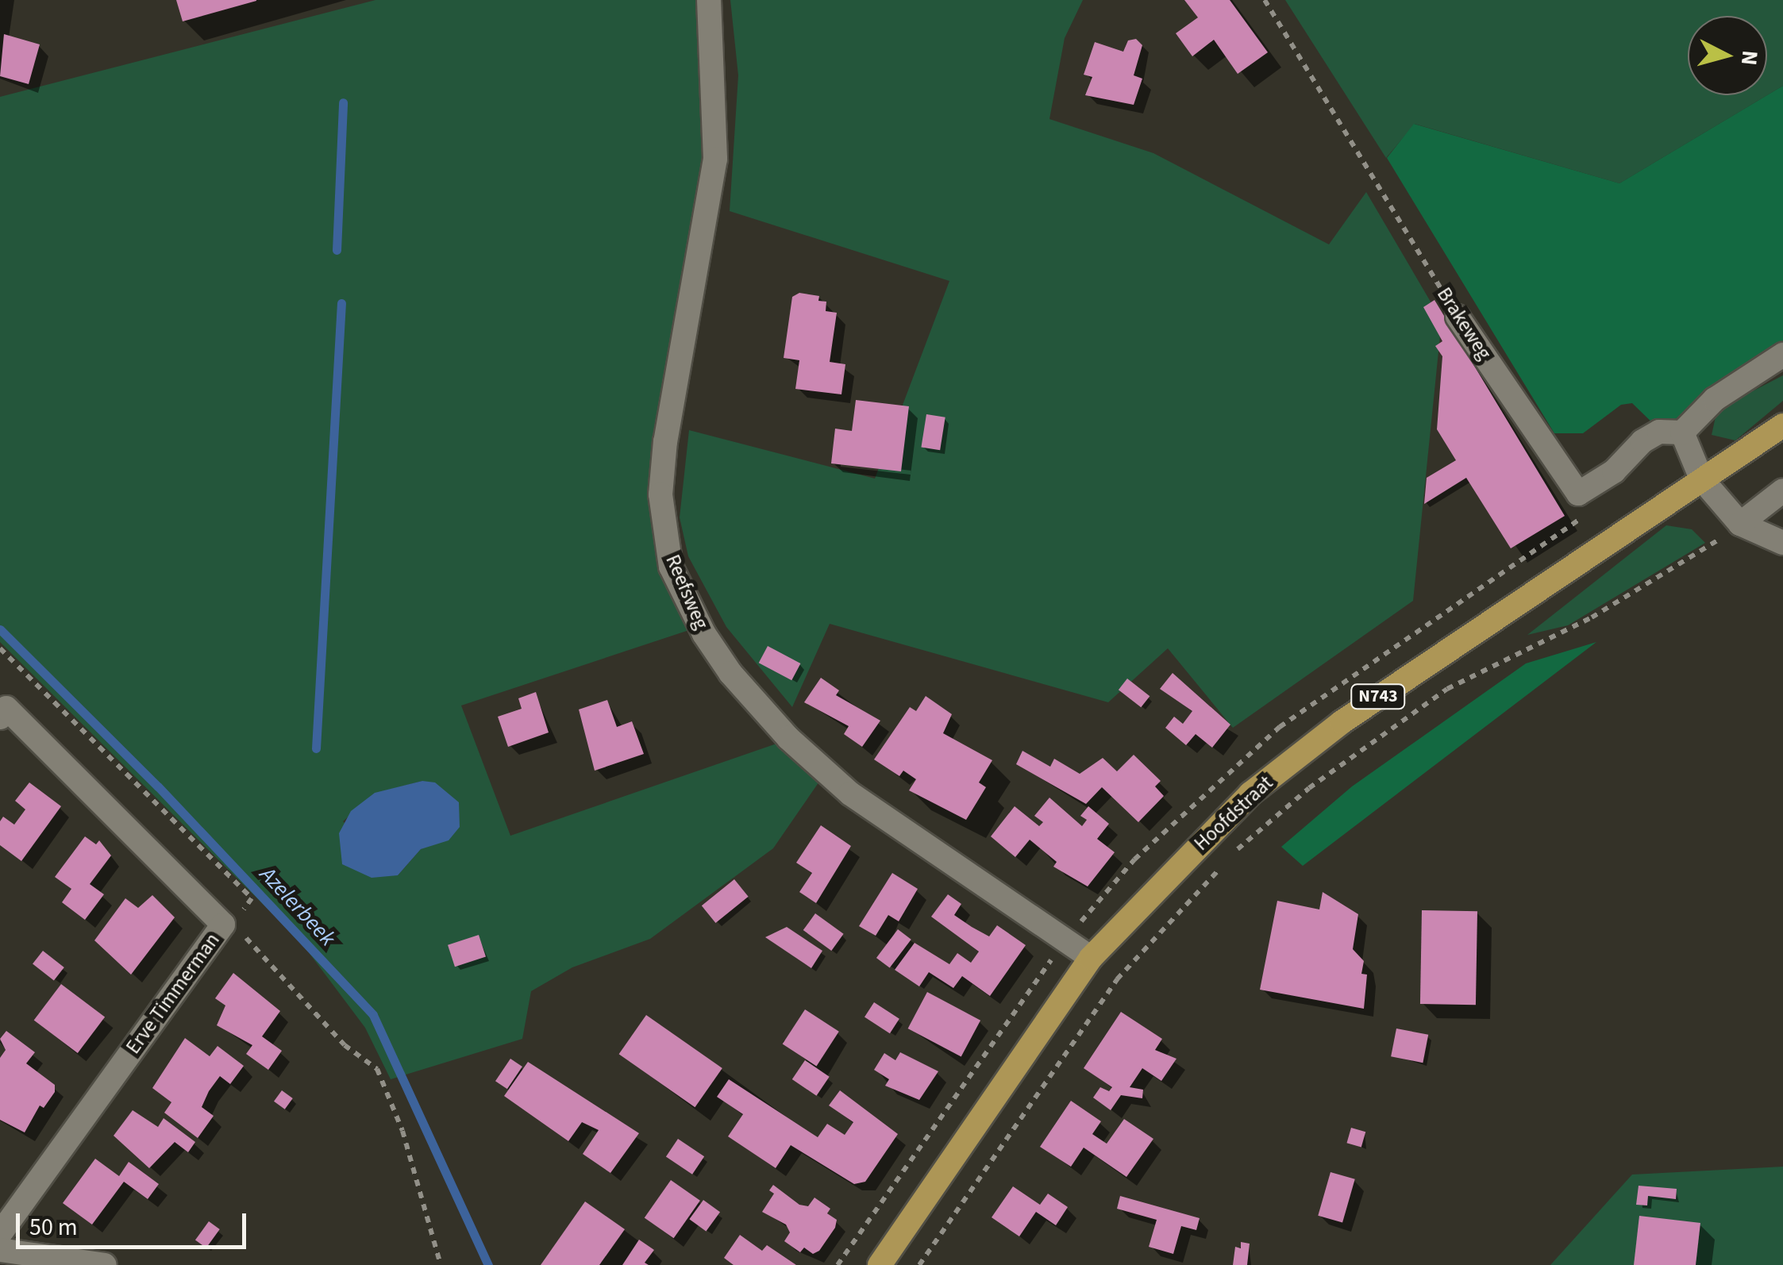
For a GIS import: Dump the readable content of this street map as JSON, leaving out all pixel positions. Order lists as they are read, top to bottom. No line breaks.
{"streets":{"main road":["N743","Hoofdstraat"],"street":["Brakeweg","Reefsweg","Erve Timmerman"]},"crossings":[["Reefsweg","Hoofdstraat"],["N743","Hoofdstraat"]],"water":["Azelerbeek"],"scale_bar":"50 m","north":"right"}
